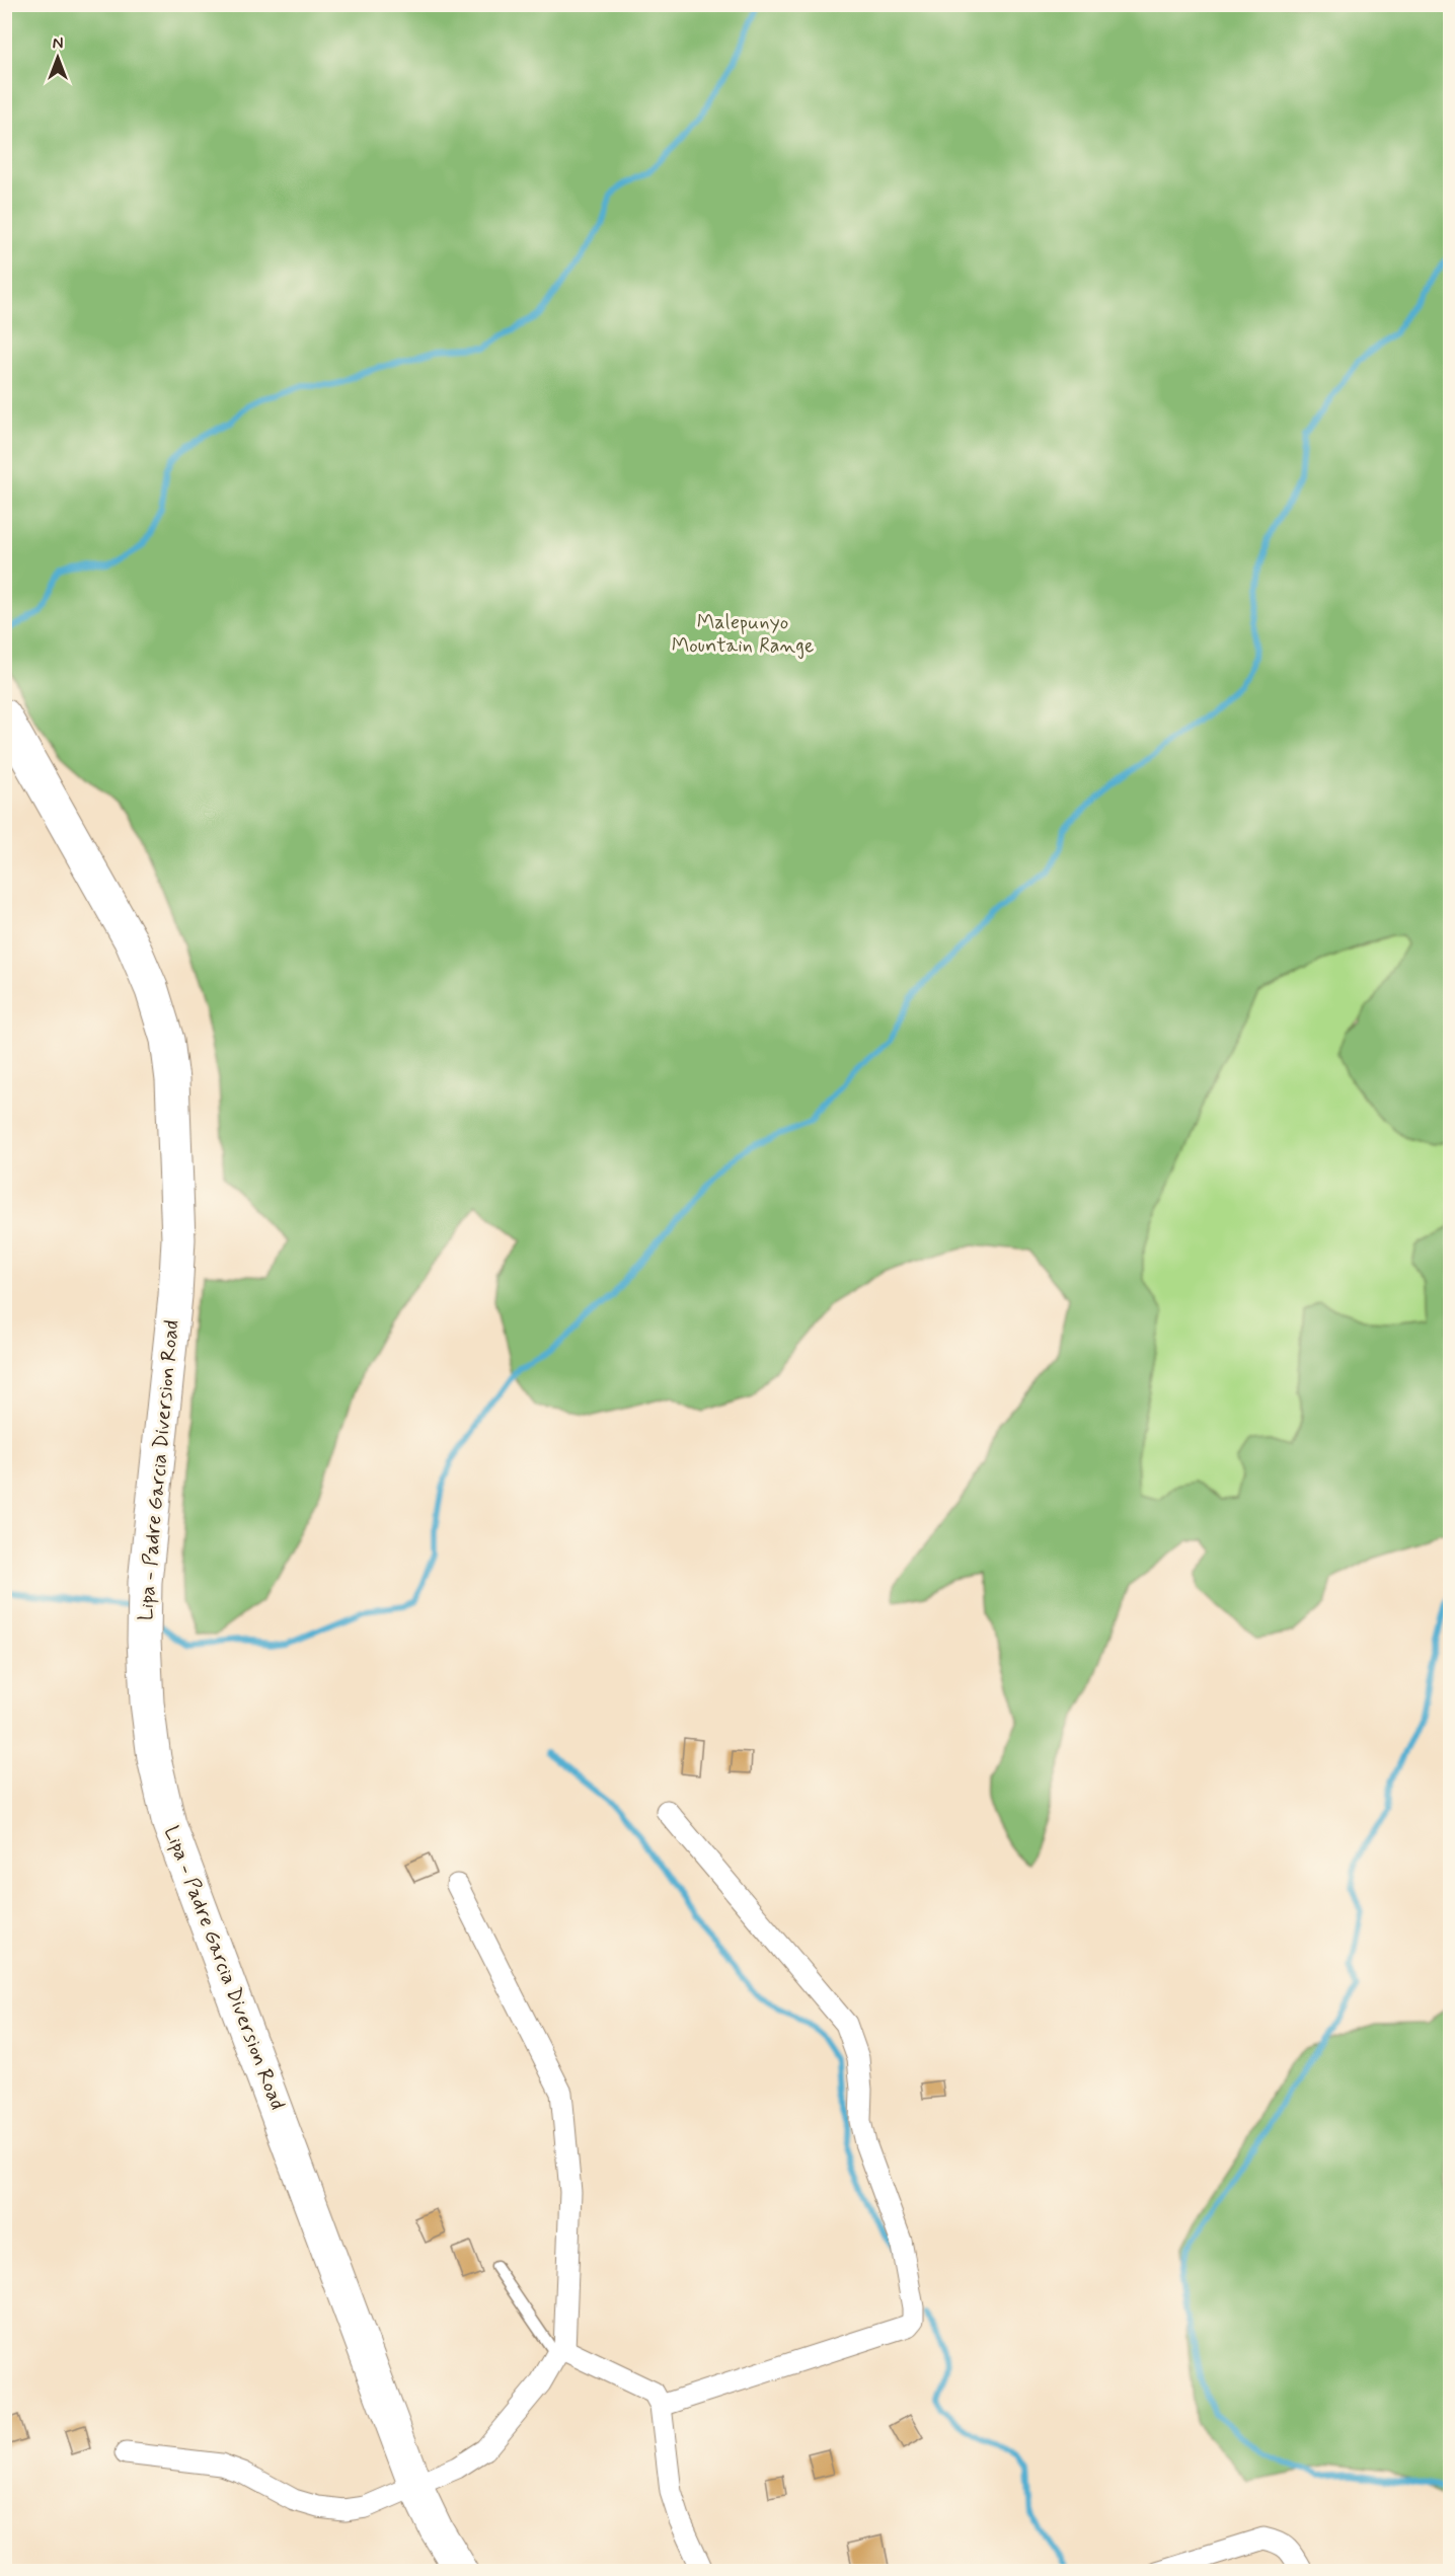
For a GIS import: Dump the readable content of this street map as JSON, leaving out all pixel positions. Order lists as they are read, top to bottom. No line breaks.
{"streets":{"main road":["Lipa - Padre Garcia Diversion Road"]},"parks":["Malepunyo Mountain Range"],"north":"top"}
